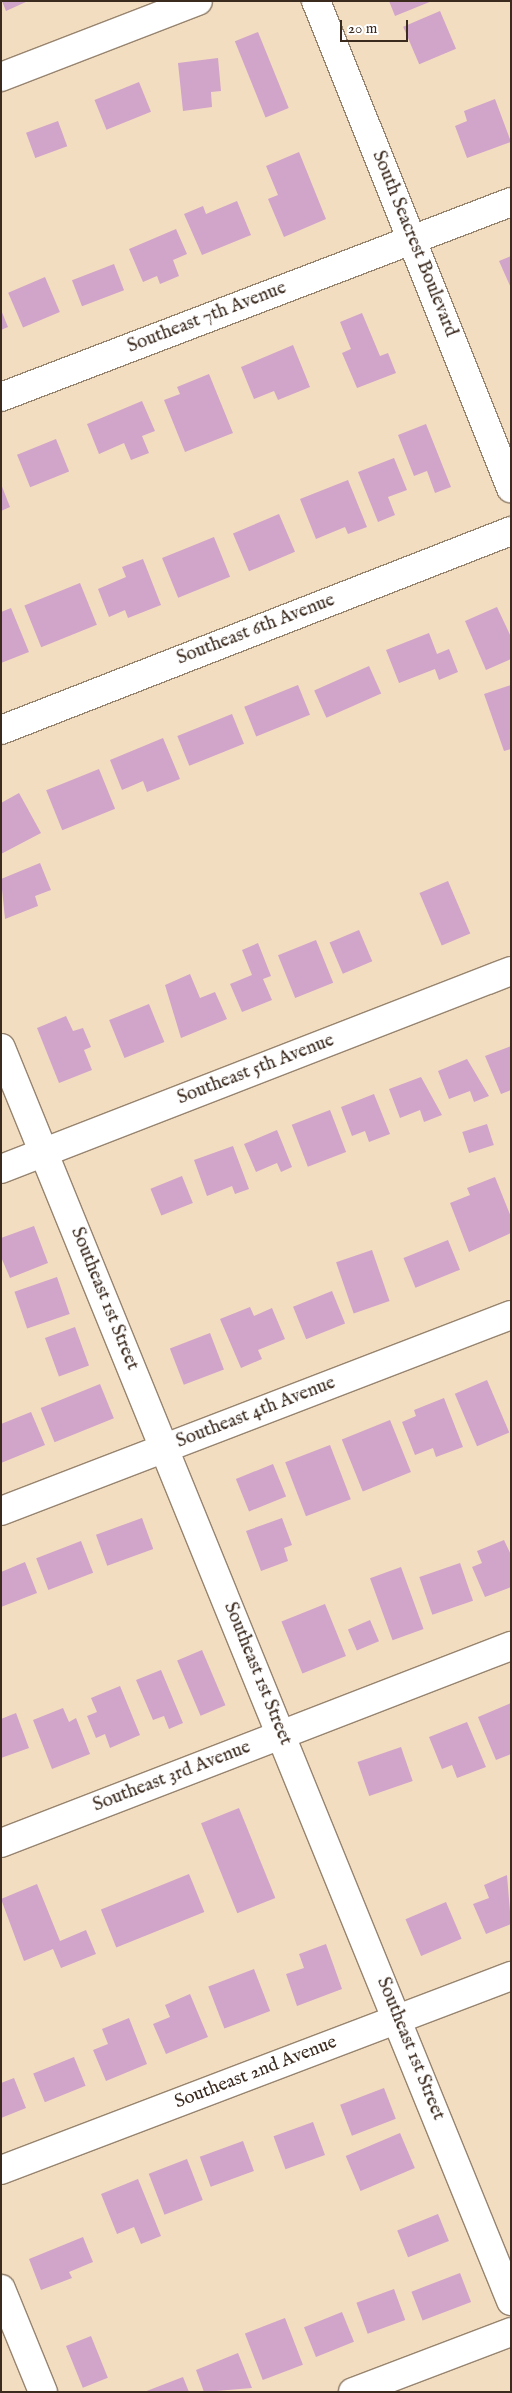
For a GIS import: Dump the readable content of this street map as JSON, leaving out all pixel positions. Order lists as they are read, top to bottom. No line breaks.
{"streets":{"street":["South Seacrest Boulevard","Southeast 7th Avenue","Southeast 6th Avenue","Southeast 5th Avenue","Southeast 1st Street","Southeast 4th Avenue","Southeast 3rd Avenue","Southeast 2nd Avenue"]},"crossings":[["South Seacrest Boulevard","Southeast 7th Avenue"],["Southeast 5th Avenue","Southeast 1st Street"],["Southeast 1st Street","Southeast 4th Avenue"],["Southeast 1st Street","Southeast 3rd Avenue"],["Southeast 1st Street","Southeast 2nd Avenue"]],"scale_bar":"20 m"}
